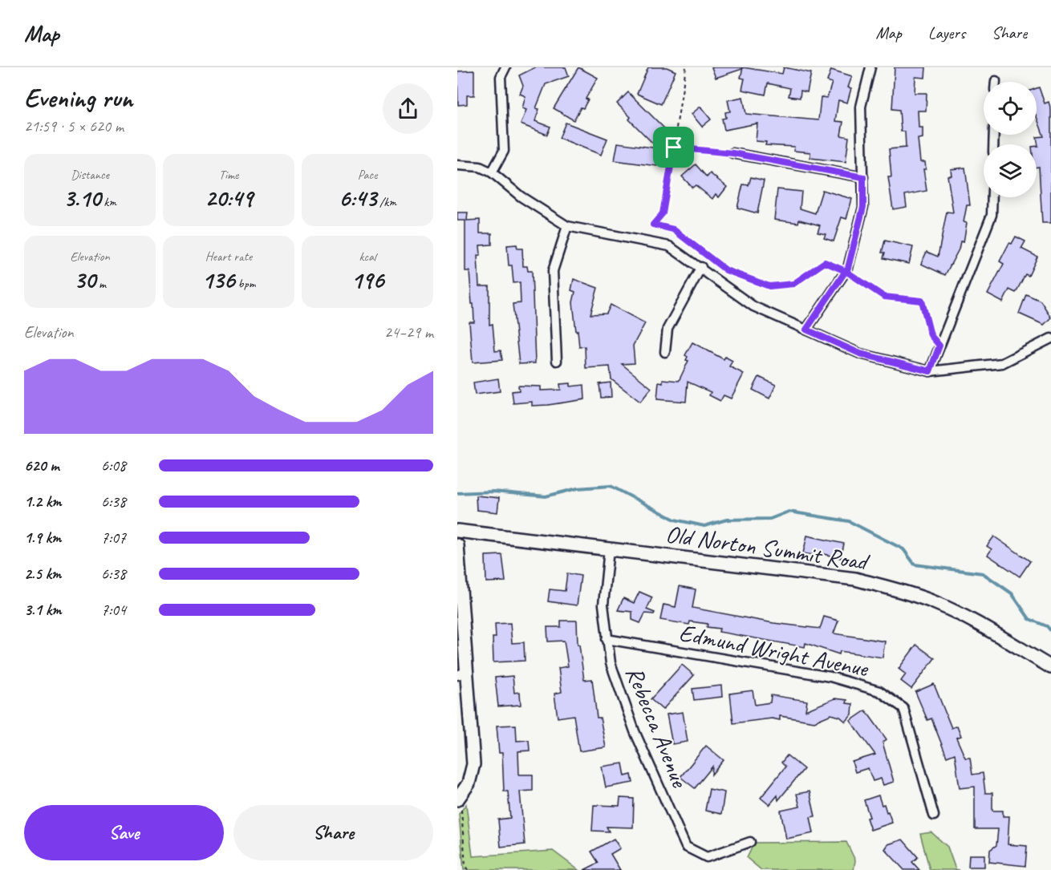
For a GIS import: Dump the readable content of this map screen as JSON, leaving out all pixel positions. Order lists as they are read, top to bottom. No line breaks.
{"streets":{"main road":["Old Norton Summit Road"],"street":["Edmund Wright Avenue","Rebecca Avenue"]},"crossings":[["Old Norton Summit Road","Rebecca Avenue"],["Edmund Wright Avenue","Rebecca Avenue"]],"page":{"header":"Map","nav":["Map","Layers","Share"],"heading":["Evening run","21:59 · 5 × 620 m"],"stats":[["Distance","3.10 km"],["Time","20:49"],["Pace","6:43 /km"],["Elevation","30 m"],["Heart rate","136 bpm"],["kcal","196"]],"chart":["Elevation","24–29 m"],"list":[{"name":"620 m","note":"6:08"},{"name":"1.2 km","note":"6:38"},{"name":"1.9 km","note":"7:07"},{"name":"2.5 km","note":"6:38"},{"name":"3.1 km","note":"7:04"}],"buttons":["Save","Share"]}}
